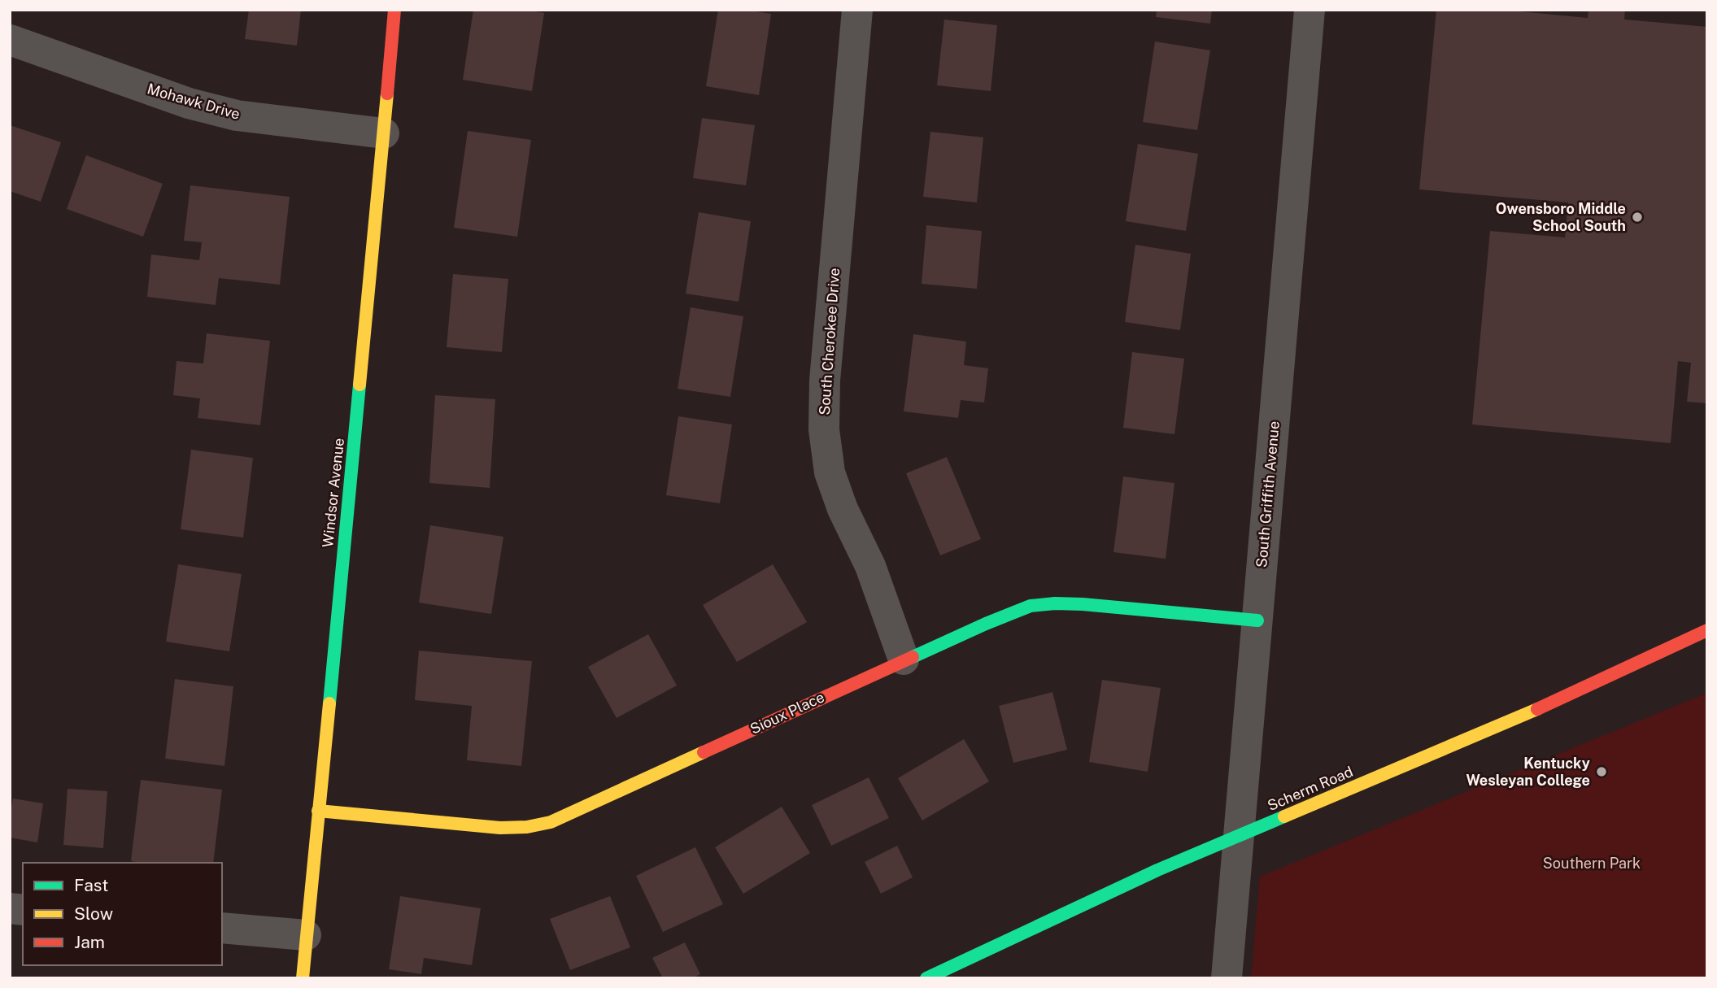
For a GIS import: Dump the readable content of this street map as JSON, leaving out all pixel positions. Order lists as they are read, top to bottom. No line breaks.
{"streets":{"street":["Mohawk Drive","South Cherokee Drive","Windsor Avenue","South Griffith Avenue","Sioux Place","Scherm Road"]},"crossings":[["Mohawk Drive","Windsor Avenue"],["South Cherokee Drive","Sioux Place"],["Windsor Avenue","Sioux Place"],["South Griffith Avenue","Sioux Place"],["South Griffith Avenue","Scherm Road"]],"parks":["Southern Park"],"places":["Owensboro Middle School South","Kentucky Wesleyan College"],"legend":["Fast","Slow","Jam"]}
